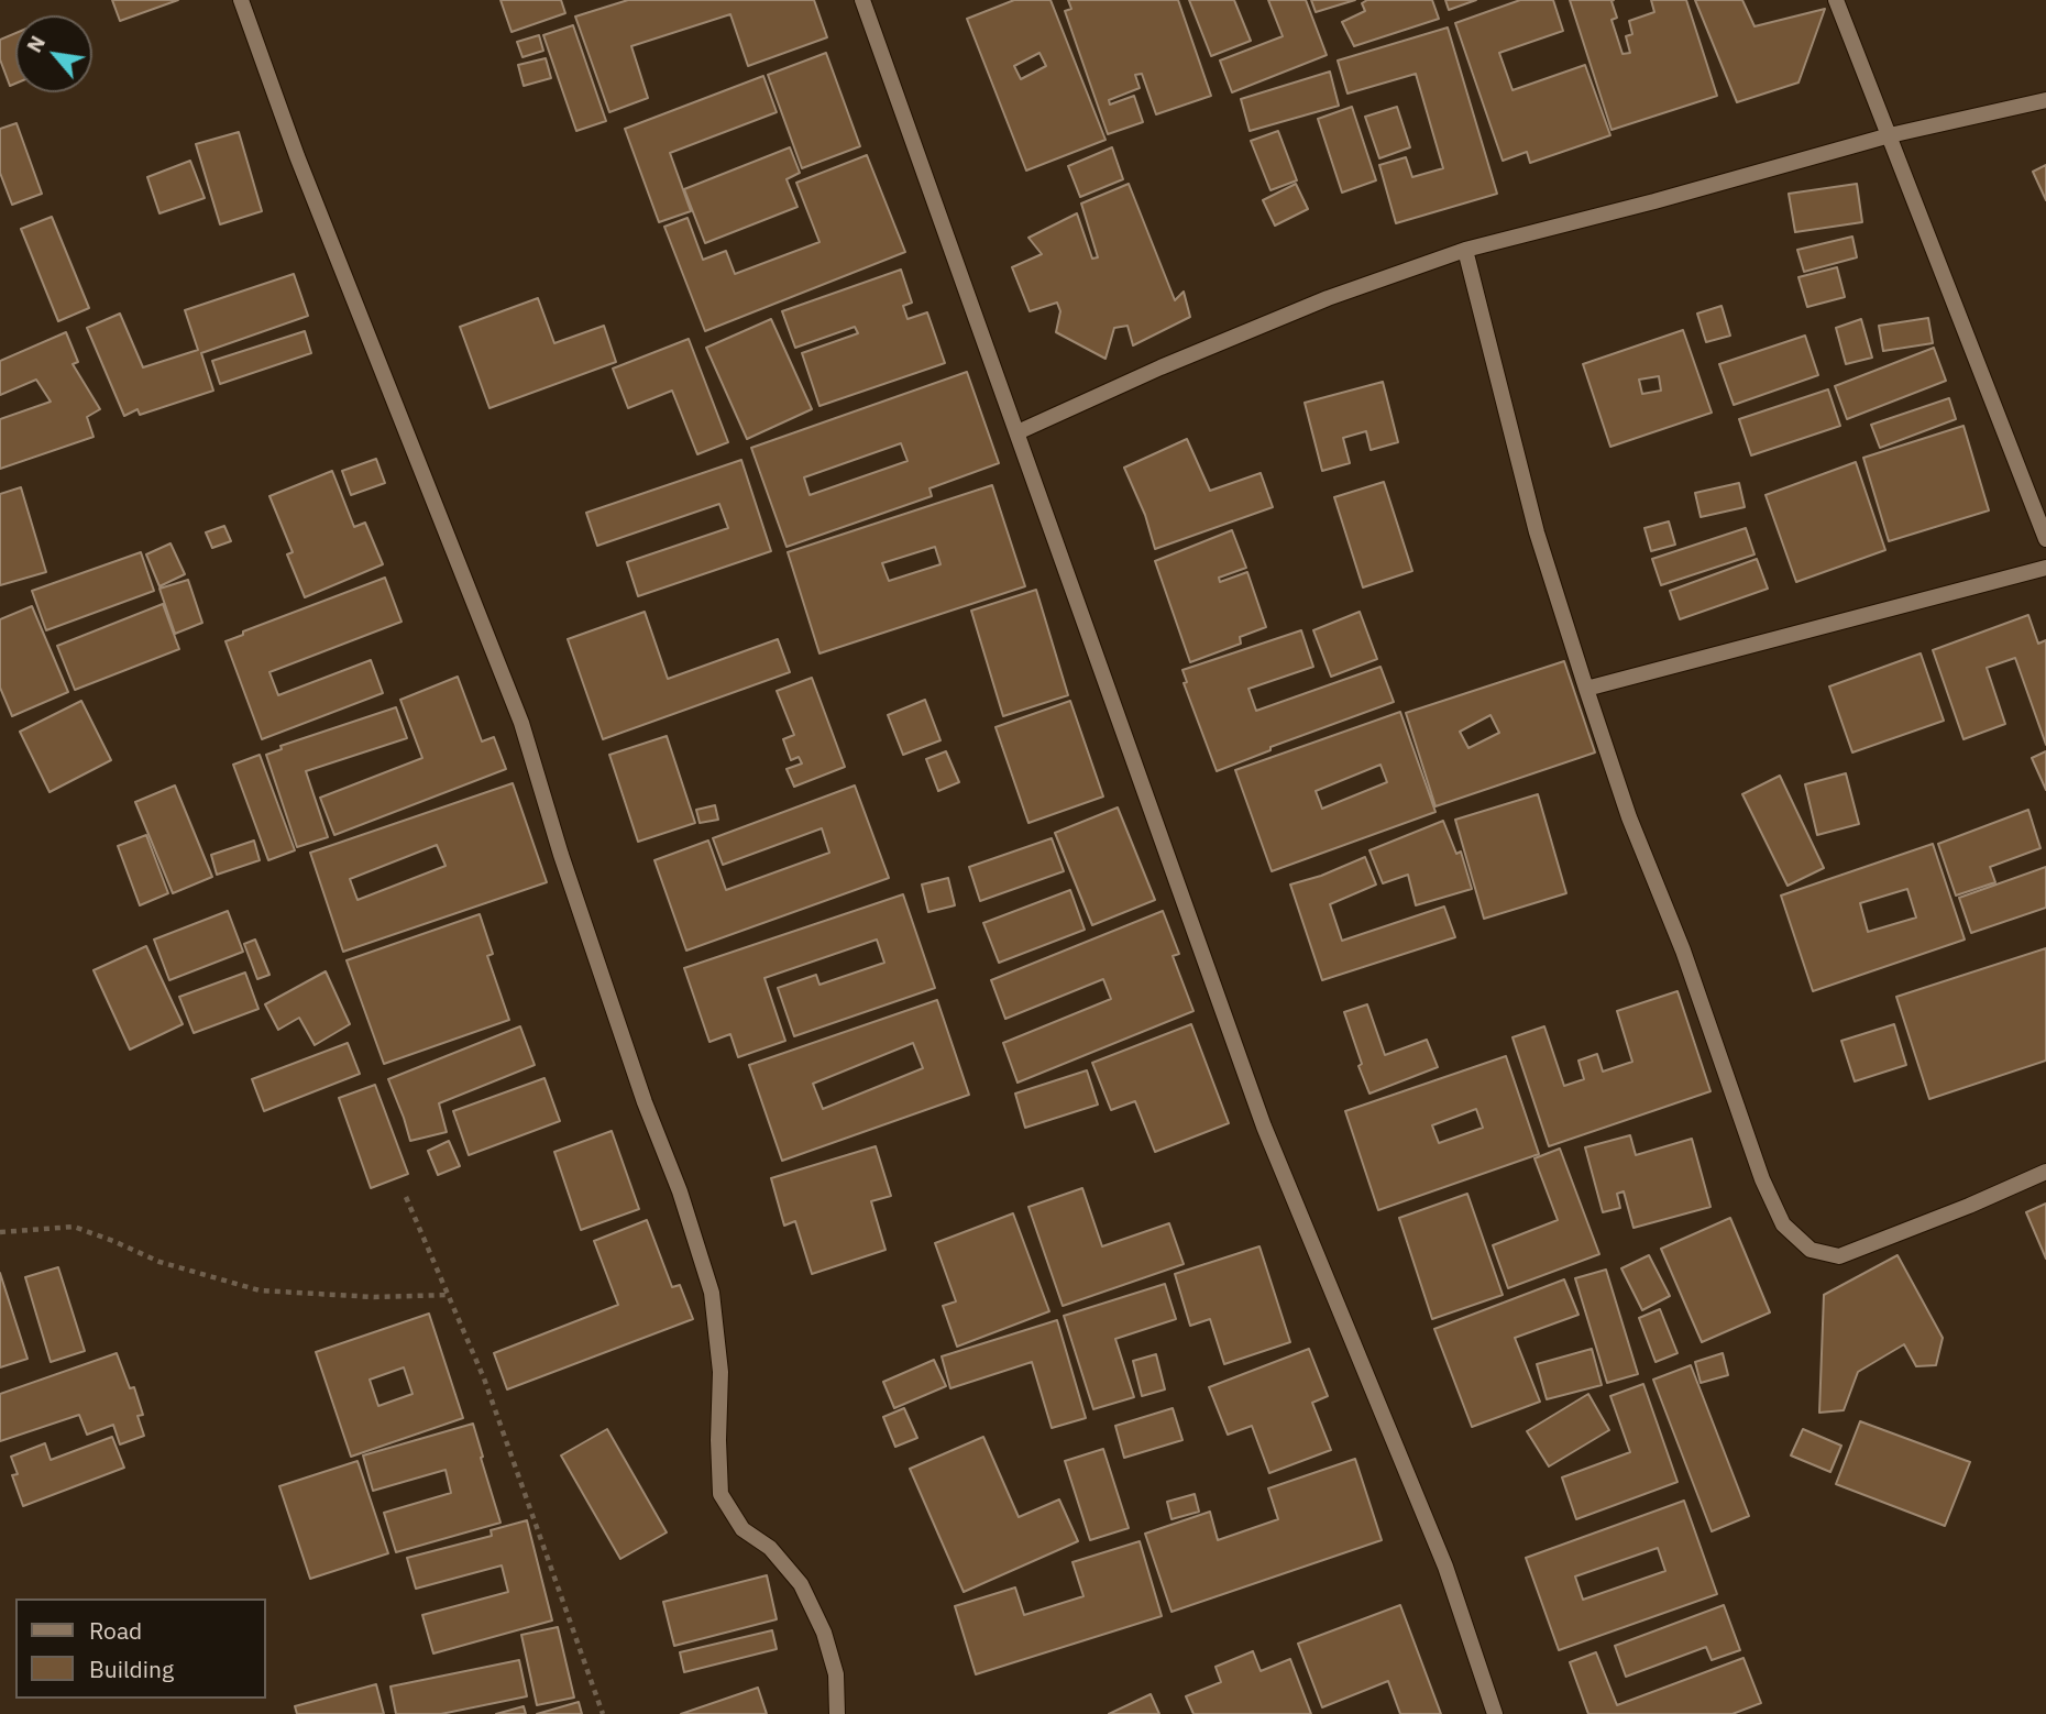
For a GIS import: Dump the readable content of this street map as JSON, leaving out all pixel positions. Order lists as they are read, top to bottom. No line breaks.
{"legend":["Road","Building"],"north":"top left"}
